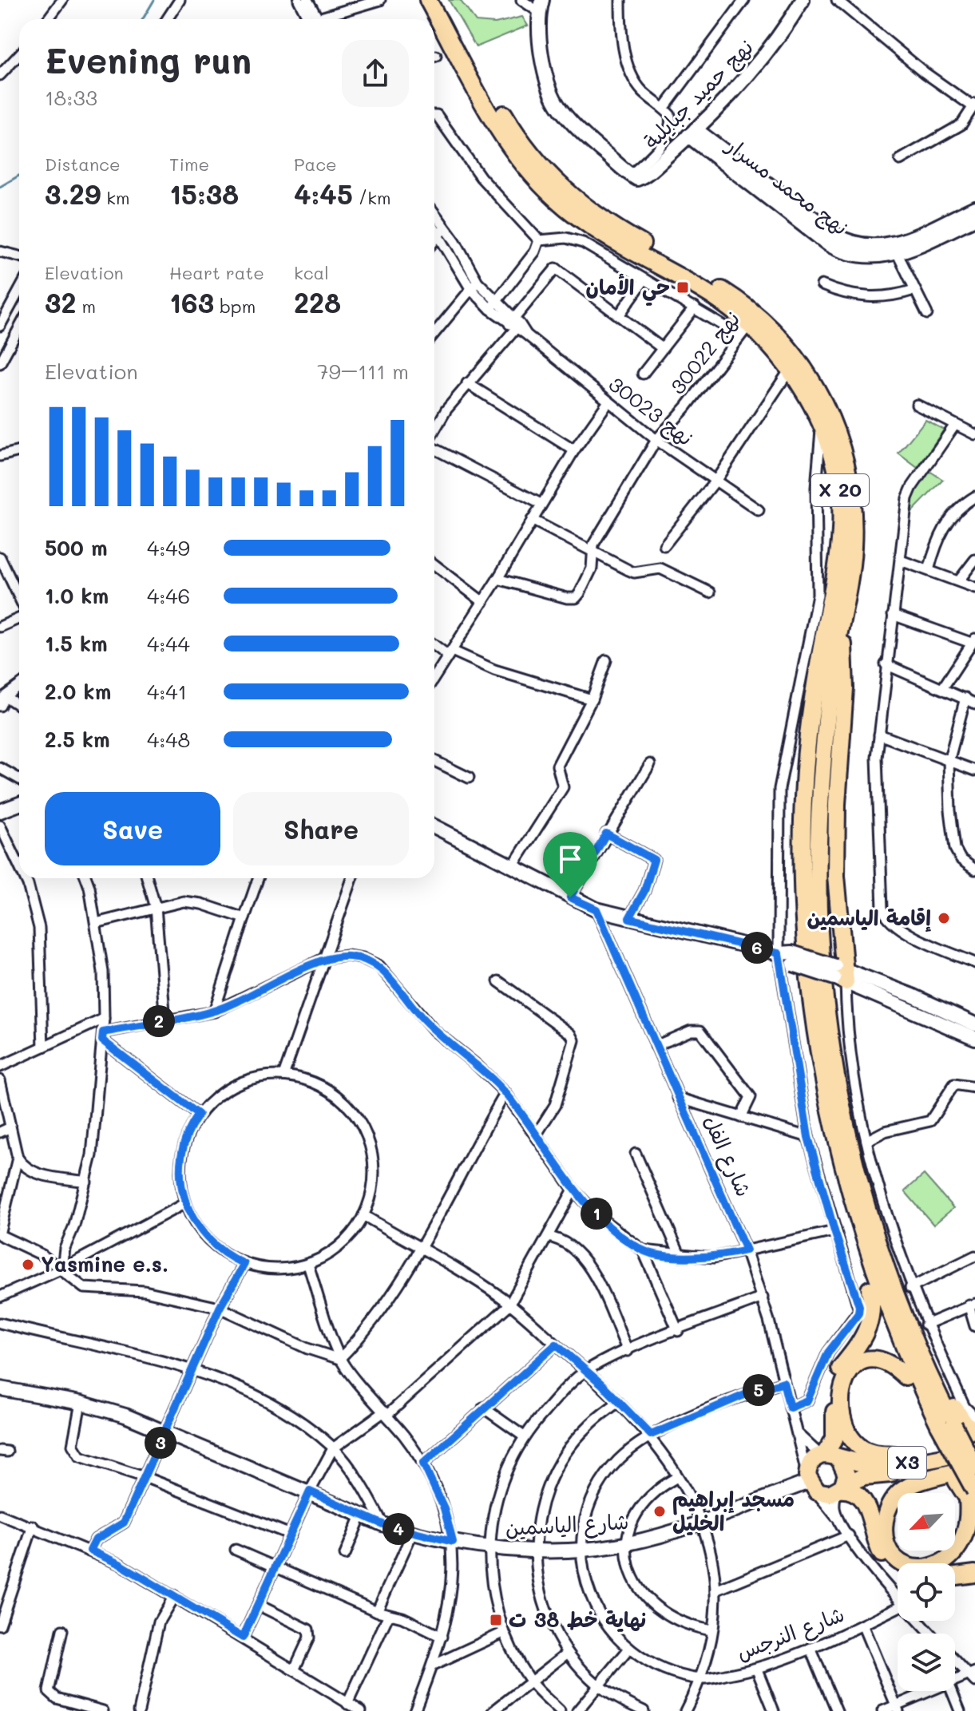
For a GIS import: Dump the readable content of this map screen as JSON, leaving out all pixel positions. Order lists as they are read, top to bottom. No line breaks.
{"streets":{"highway":["X 20","X3"],"street":["نهج حميد جبايلية","نهج محمد مسرار","نهج 30022","نهج 30023","شارع الفل","شارع الياسمين","شارع النرجس"]},"crossings":[["نهج حميد جبايلية","نهج محمد مسرار"],["نهج 30022","نهج 30023"],["نهج 30022","X 20"],["X 20","X3"],["شارع الفل","X3"],["شارع الفل","شارع الياسمين"],["شارع الفل","شارع النرجس"],["X3","شارع الياسمين"],["شارع الياسمين","شارع النرجس"]],"places":{"transit":["حي الأمان","نهاية خط 38 ت"],"other":["إقامة الياسمين","Yasmine e.s.","مسجد إبراهيم الخليل"]},"north":"bottom left","page":{"heading":["Evening run","18:33"],"stats":[["Distance","3.29 km"],["Time","15:38"],["Pace","4:45 /km"],["Elevation","32 m"],["Heart rate","163 bpm"],["kcal","228"]],"chart":["Elevation","79–111 m"],"list":[{"name":"500 m","note":"4:49"},{"name":"1.0 km","note":"4:46"},{"name":"1.5 km","note":"4:44"},{"name":"2.0 km","note":"4:41"},{"name":"2.5 km","note":"4:48"}],"buttons":["Save","Share"],"pins":["6","2","1","5","3","4"]}}
